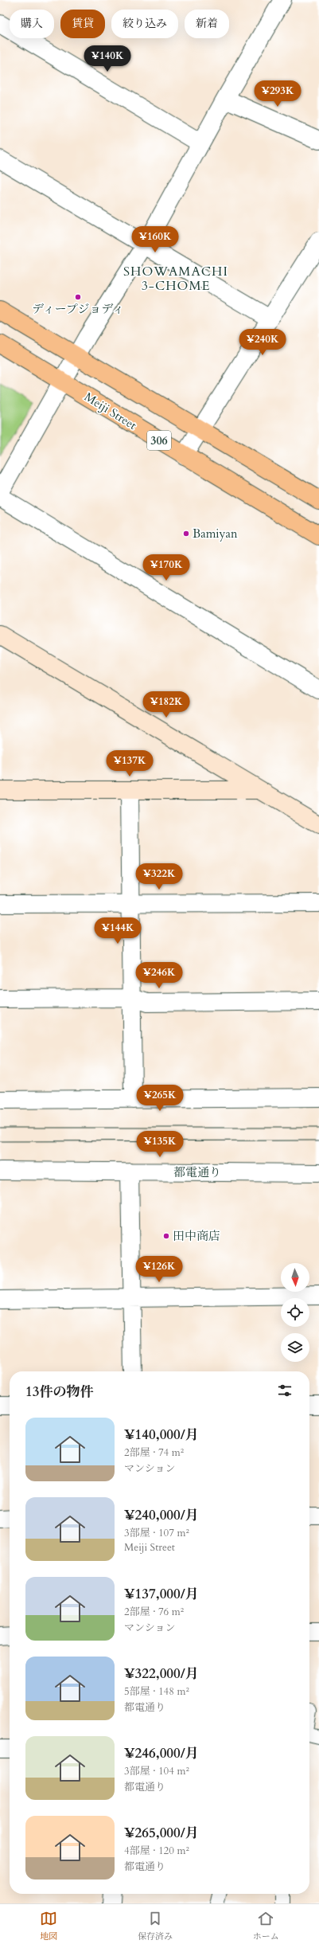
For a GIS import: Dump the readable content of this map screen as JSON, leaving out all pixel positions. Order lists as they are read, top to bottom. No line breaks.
{"streets":{"main road":["Meiji Street","306"],"street":["都電通り"]},"districts":["SHOWAMACHI 3-CHOME"],"places":["ディープジョディ","Bamiyan","田中商店"],"north":"bottom","page":{"chip":["購入","賃貸","絞り込み","新着"],"price":["¥140K","¥293K","¥160K","¥240K","¥170K","¥182K","¥137K","¥322K","¥144K","¥246K","¥265K","¥135K","¥126K"],"heading":"13件の物件","list":[{"name":"¥140,000/月","note":"2部屋 · 74 m² · マンション"},{"name":"¥240,000/月","note":"3部屋 · 107 m² · Meiji Street"},{"name":"¥137,000/月","note":"2部屋 · 76 m² · マンション"},{"name":"¥322,000/月","note":"5部屋 · 148 m² · 都電通り"},{"name":"¥246,000/月","note":"3部屋 · 104 m² · 都電通り"},{"name":"¥265,000/月","note":"4部屋 · 120 m² · 都電通り"}],"tabs":["地図","保存済み","ホーム"]}}
